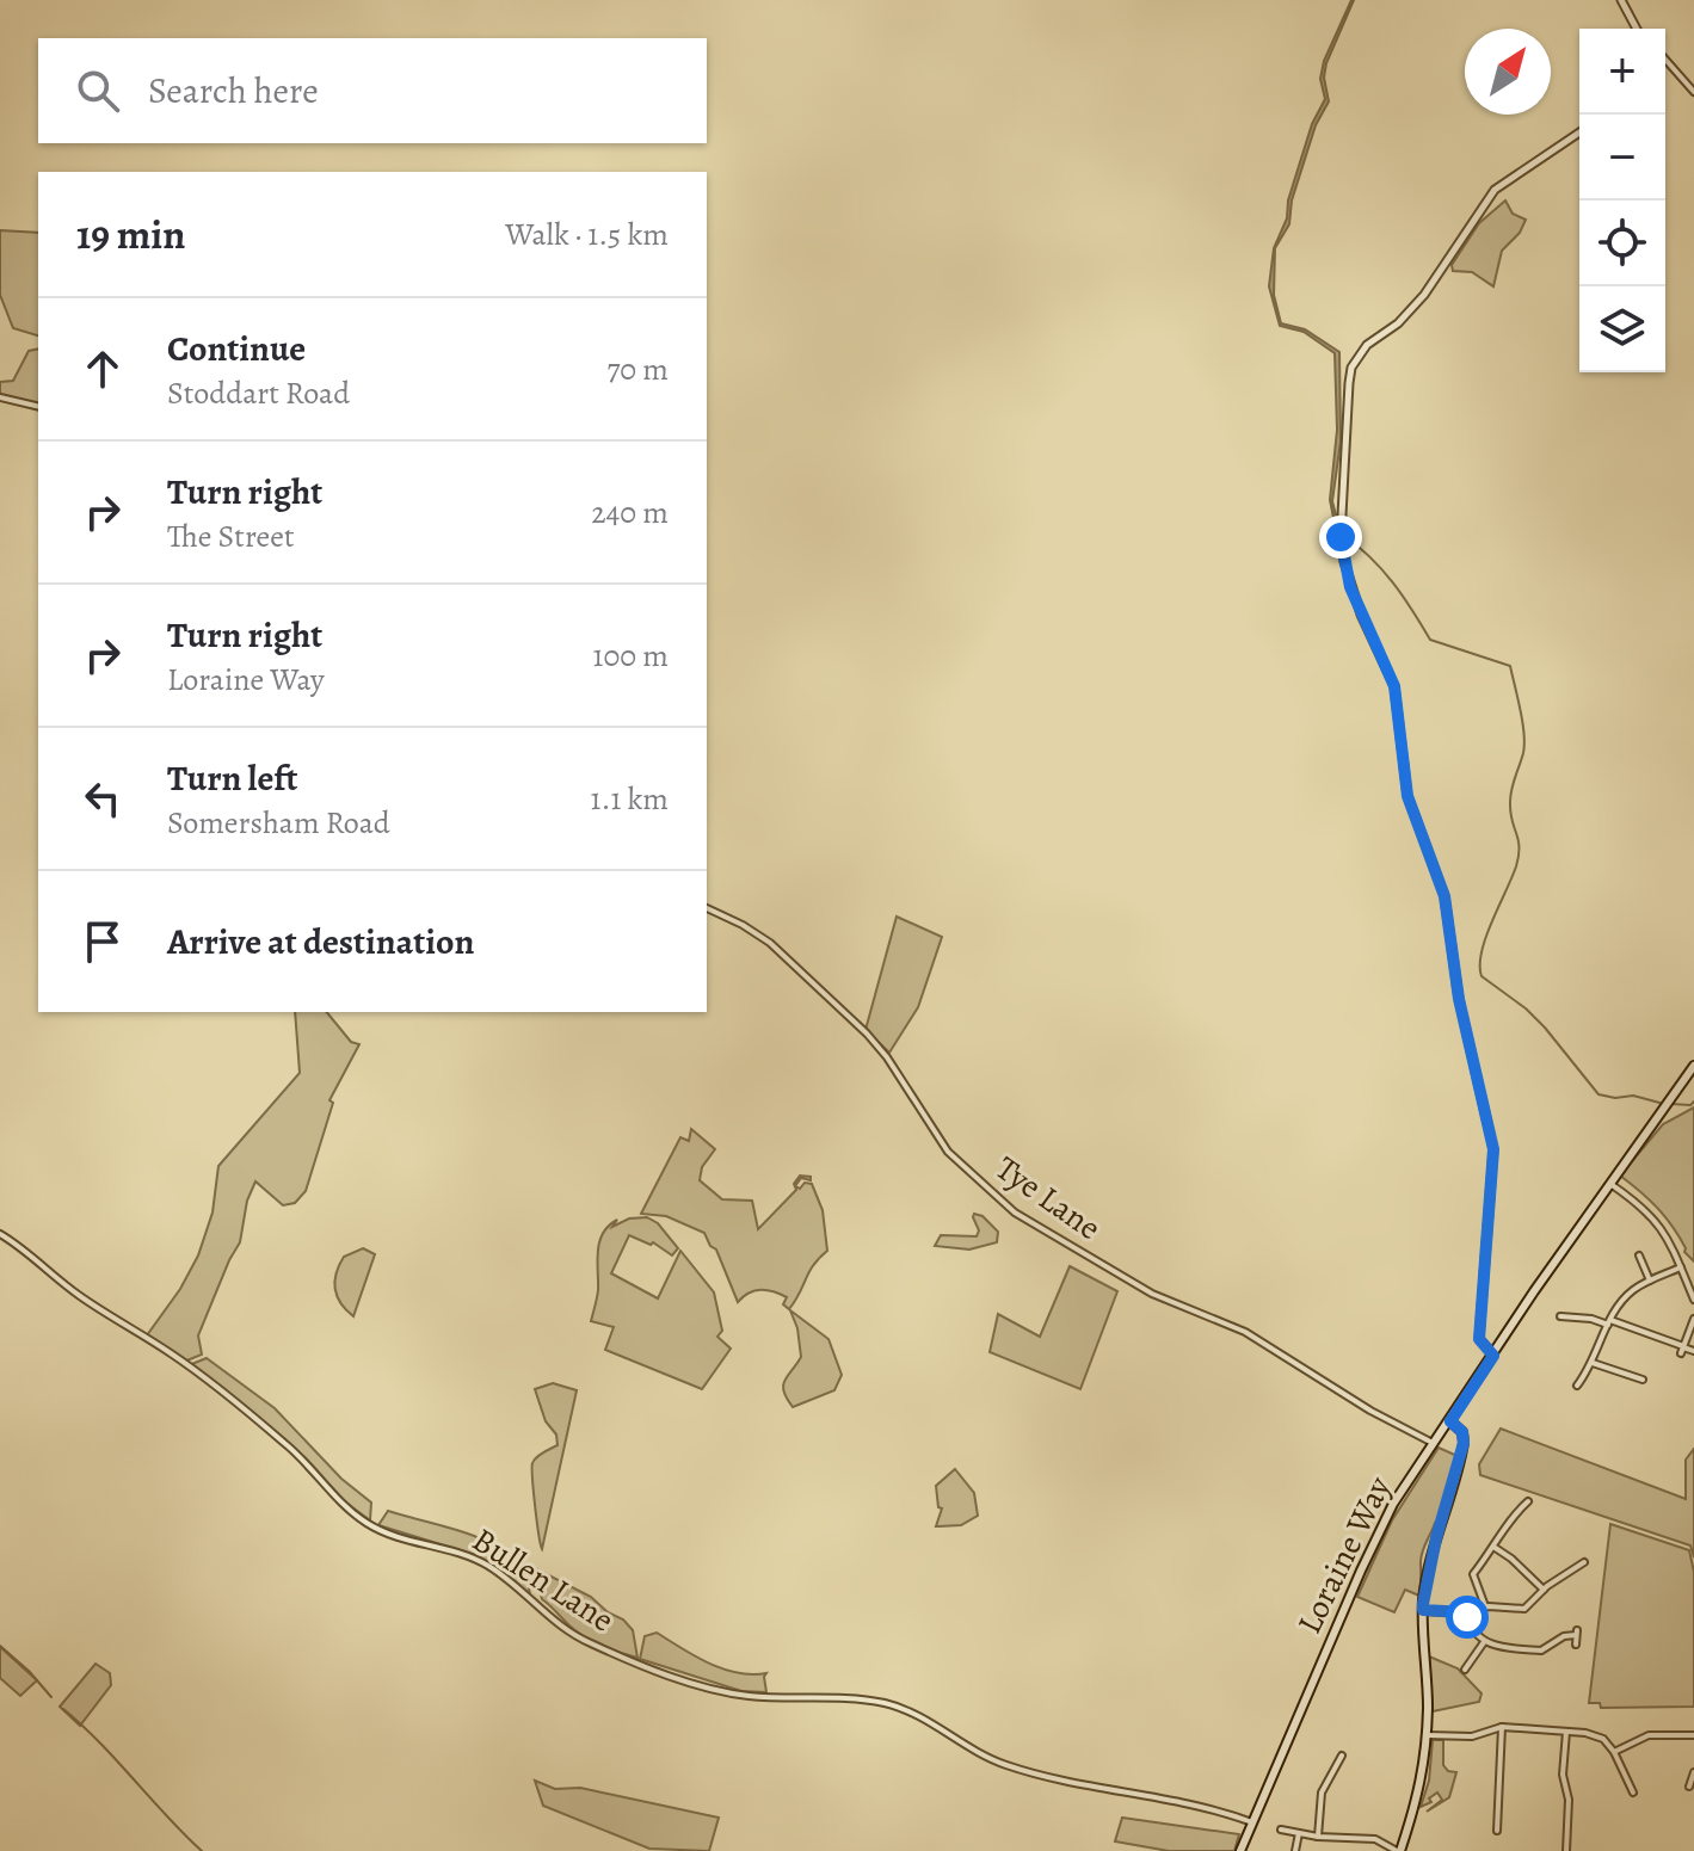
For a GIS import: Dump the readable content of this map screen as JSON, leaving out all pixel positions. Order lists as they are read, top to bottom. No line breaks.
{"streets":{"main road":["Loraine Way"],"street":["Tye Lane","Bullen Lane"]},"crossings":[["Tye Lane","Loraine Way"],["Loraine Way","Bullen Lane"]],"north":"top right","page":{"map_buttons":["+","−"],"search":"Search here","heading":["19 min","Walk · 1.5 km"],"list":[["Continue","Stoddart Road","70 m"],["Turn right","The Street","240 m"],["Turn right","Loraine Way","100 m"],["Turn left","Somersham Road","1.1 km"],"Arrive at destination"]}}
